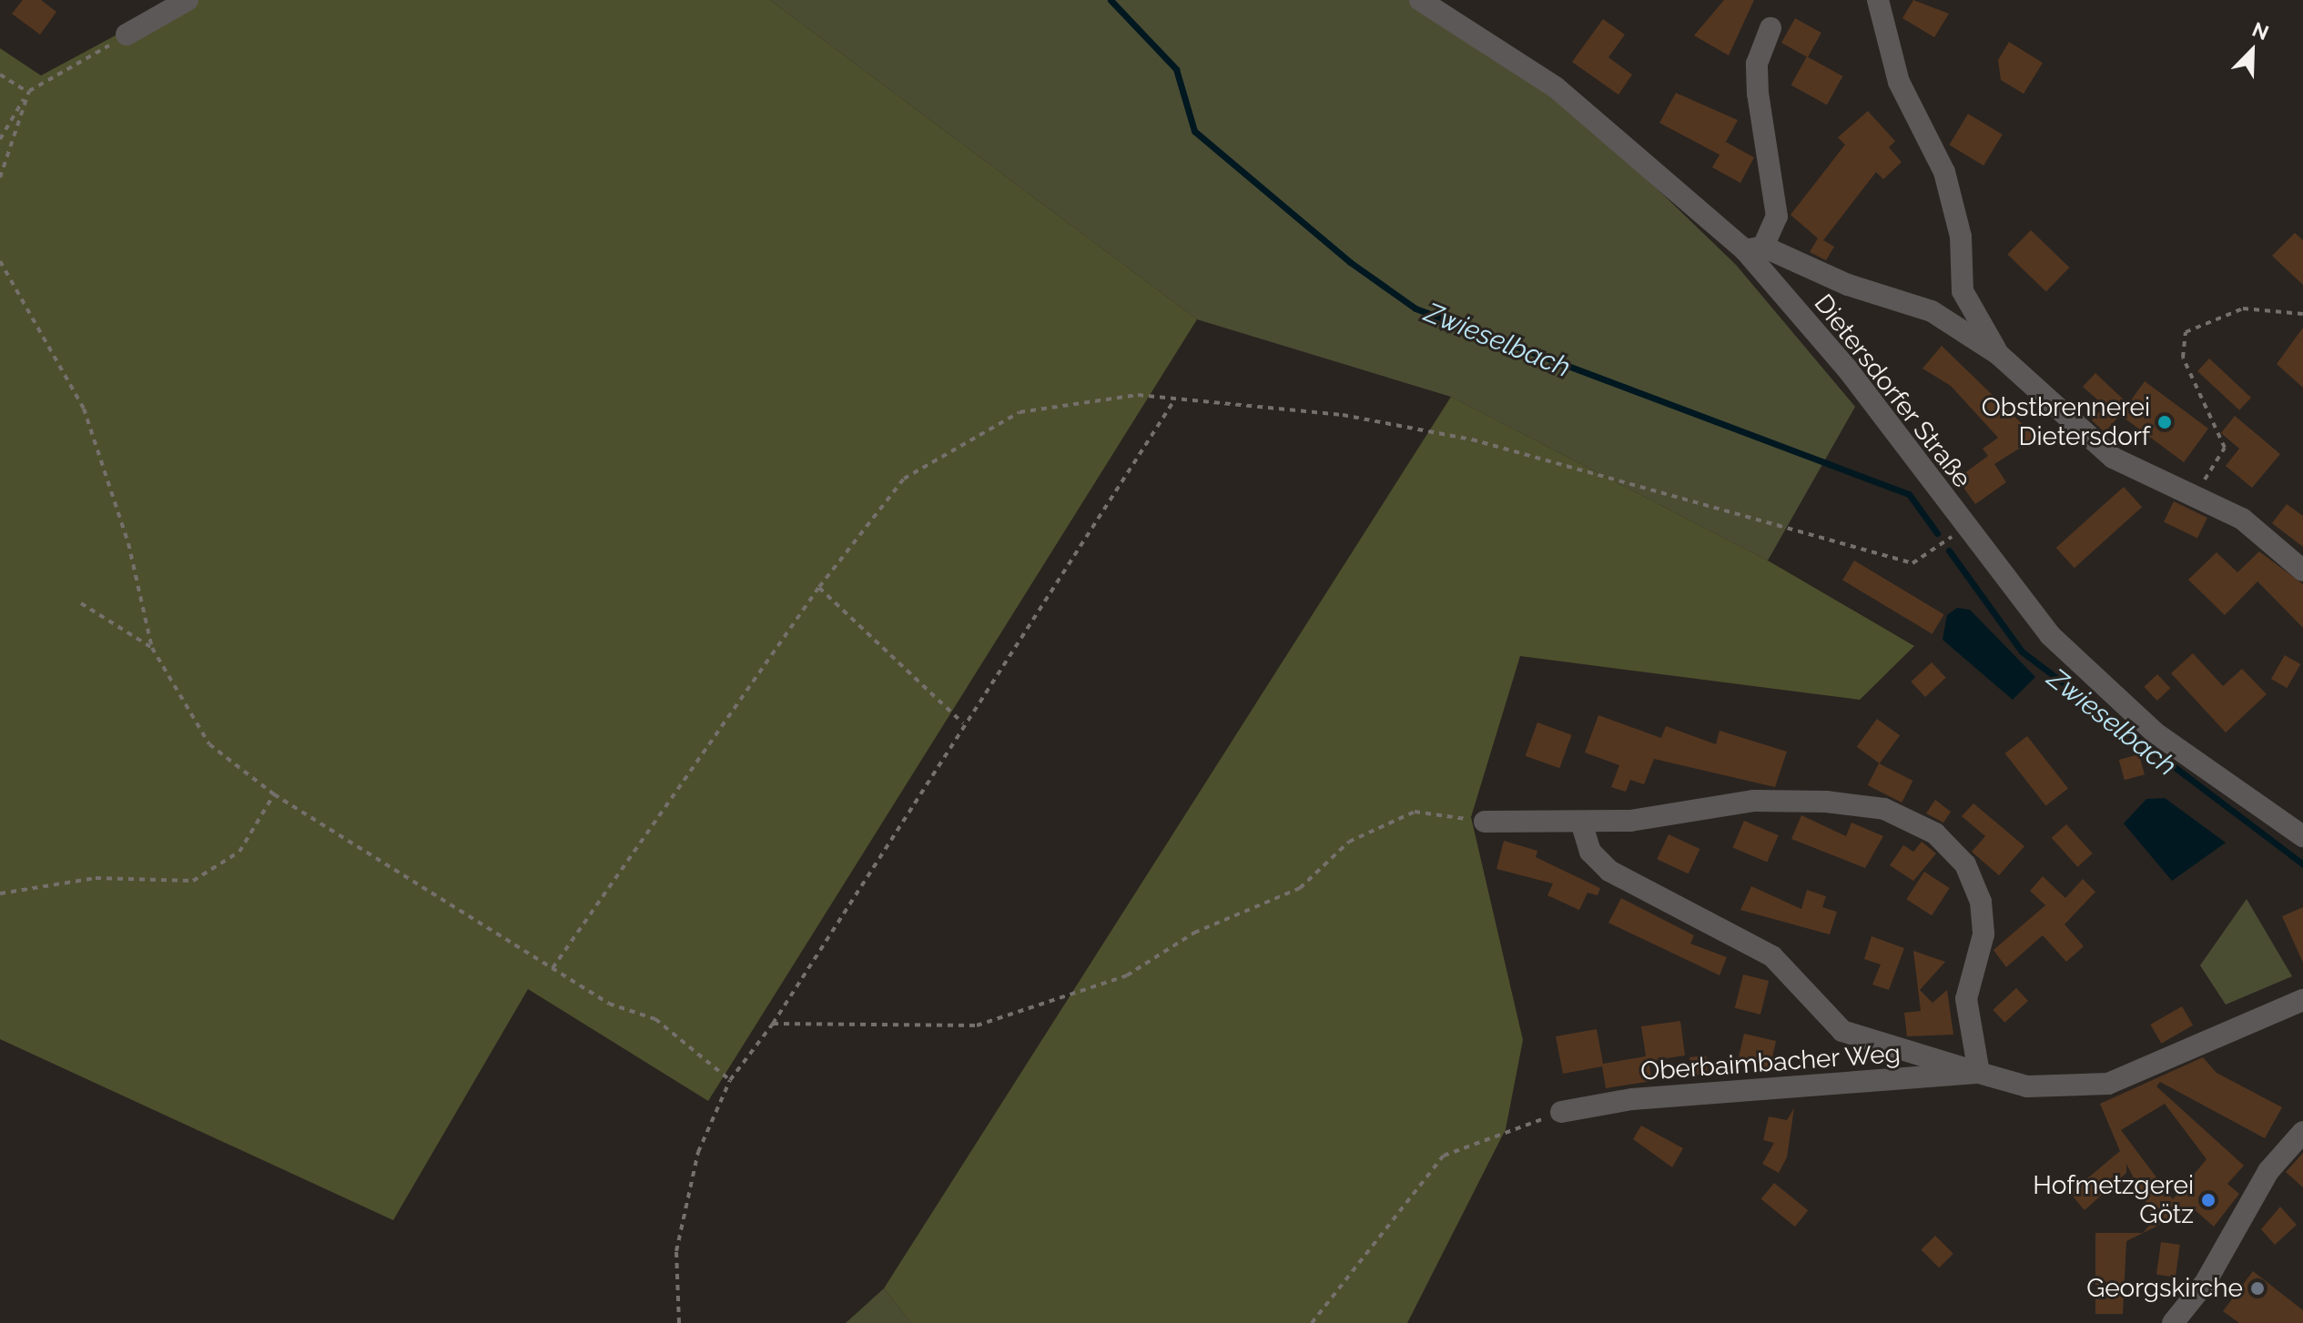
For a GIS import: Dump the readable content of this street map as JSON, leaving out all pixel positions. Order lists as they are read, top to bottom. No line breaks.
{"streets":{"street":["Dietersdorfer Straße","Oberbaimbacher Weg"]},"water":["Zwieselbach"],"places":["Obstbrennerei Dietersdorf","Hofmetzgerei Götz","Georgskirche"],"north":"top right"}
